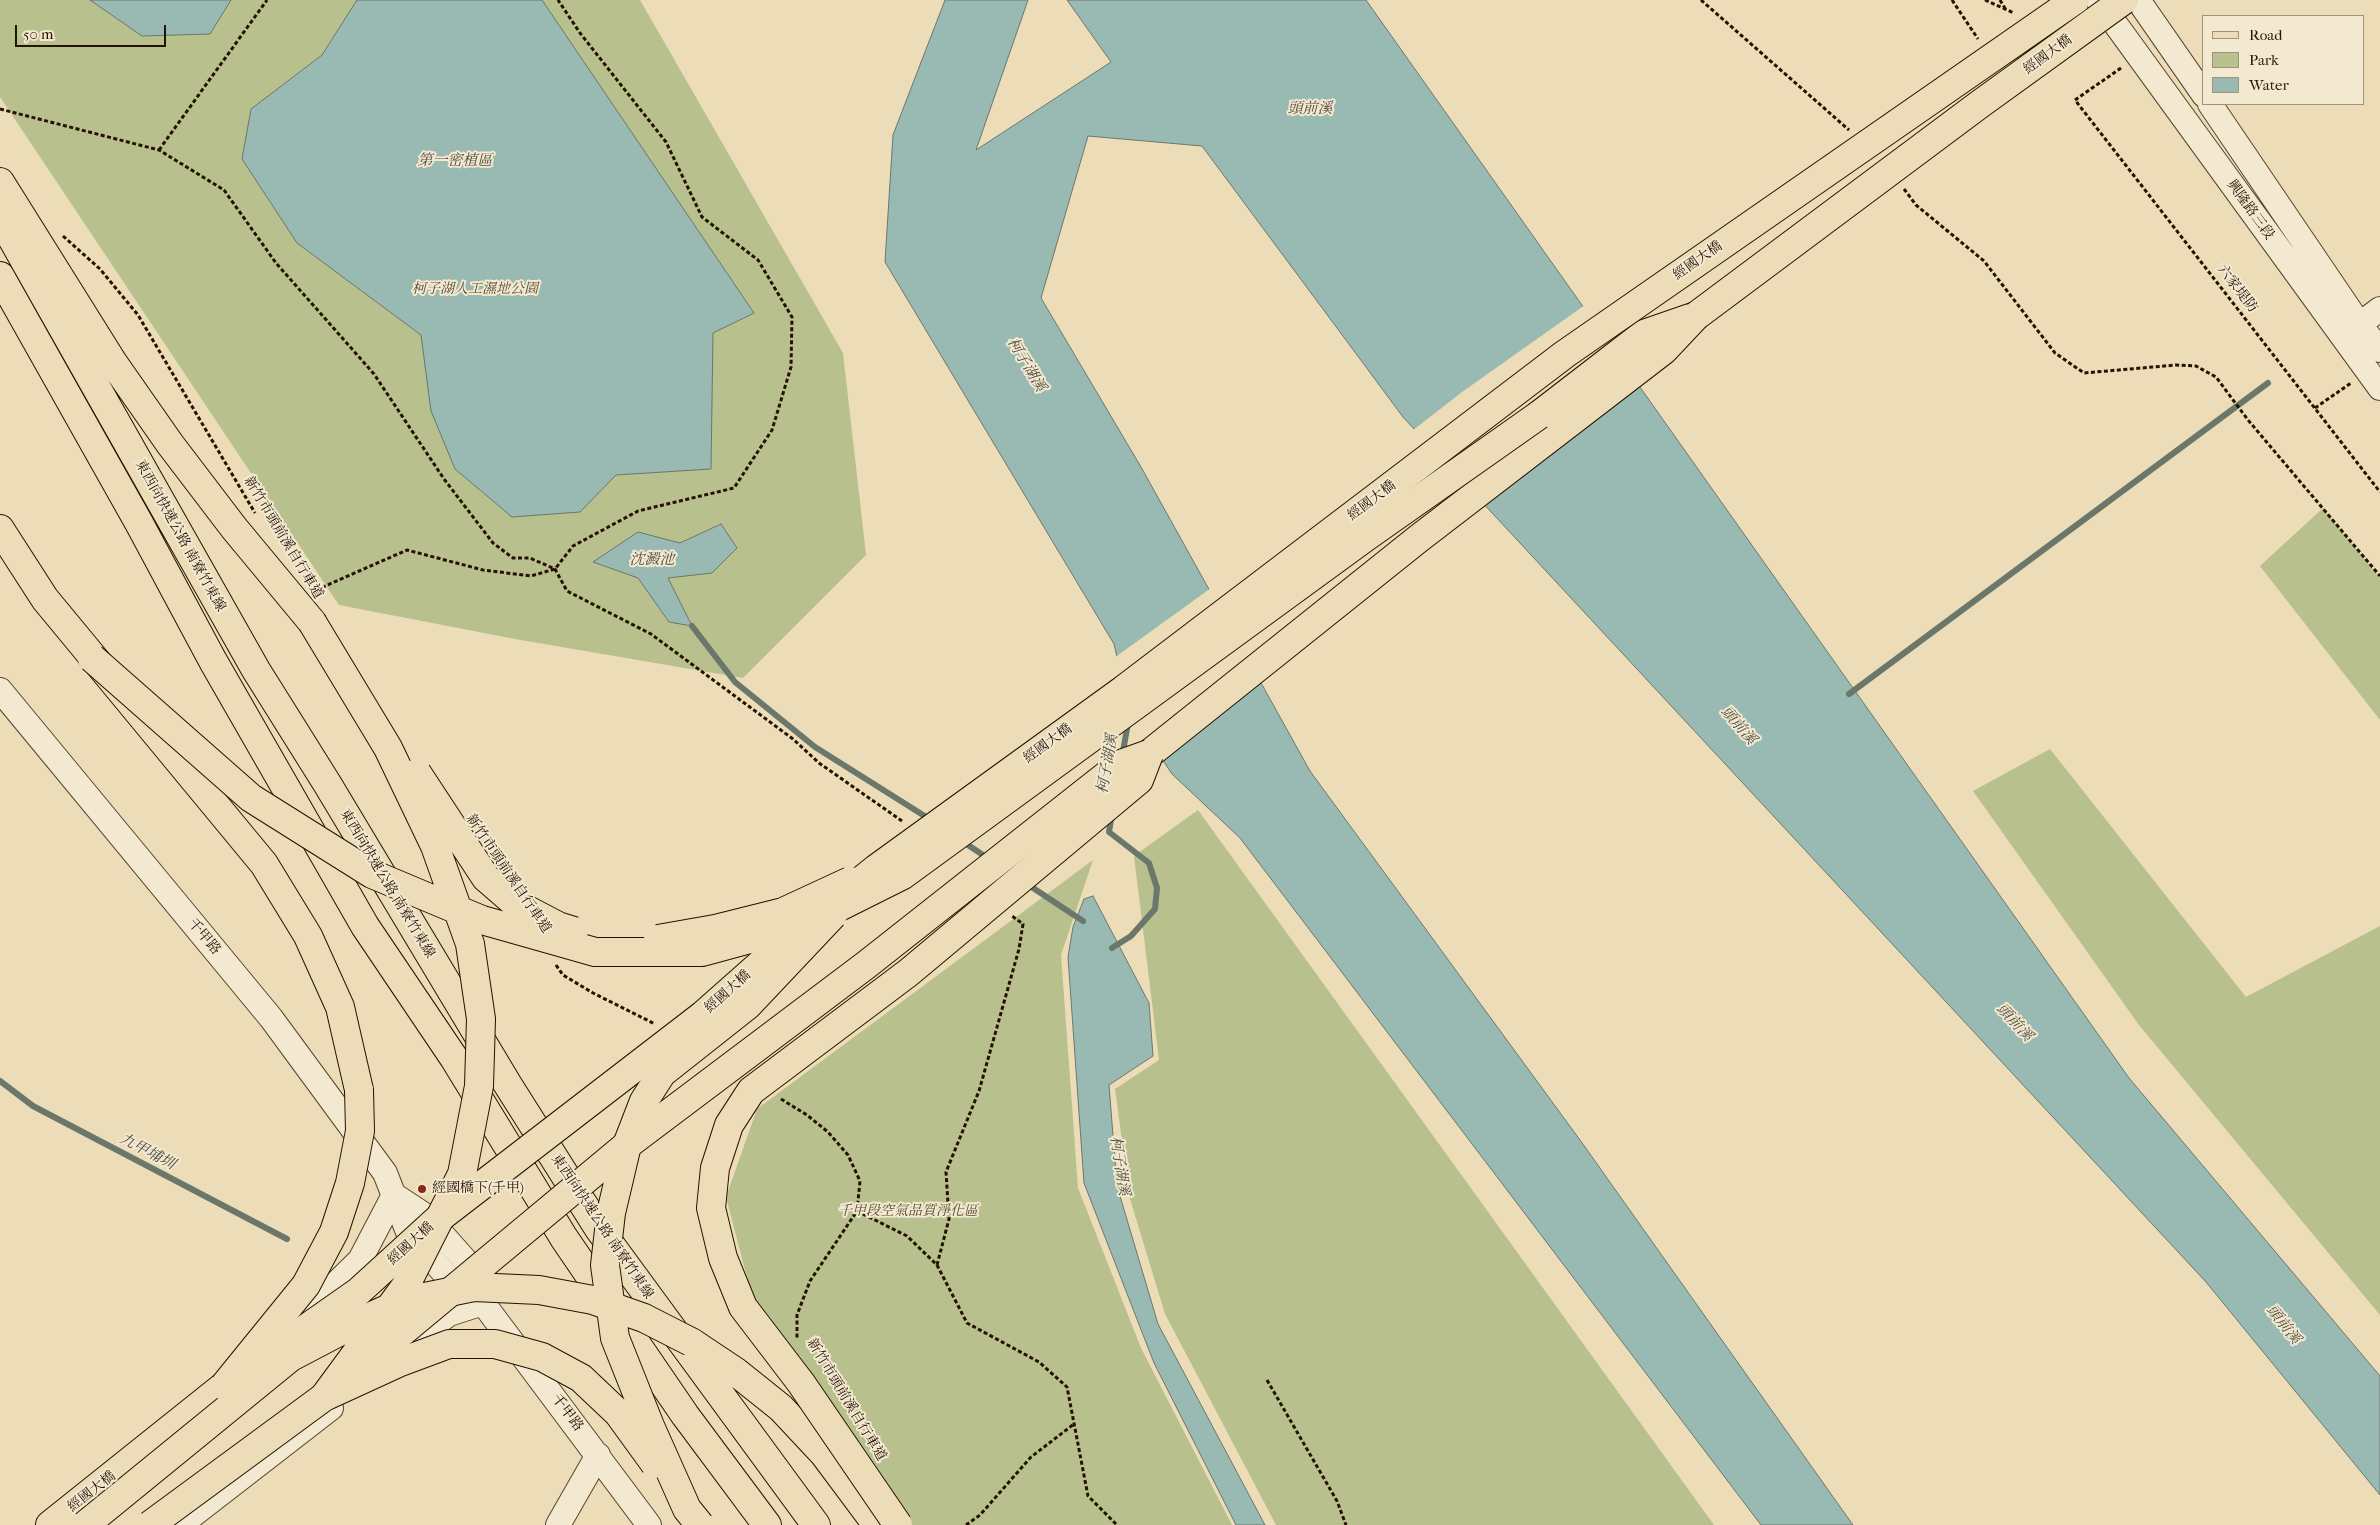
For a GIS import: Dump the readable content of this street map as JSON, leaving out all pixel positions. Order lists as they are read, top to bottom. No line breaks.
{"streets":{"main road":["經國大橋","東西向快速公路 南寮竹東線"],"street":["興隆路三段","千甲路"],"path":["六家堤防","新竹市頭前溪自行車道"]},"water":["頭前溪","第一密植區","柯子湖溪","沈澱池","九甲埔圳"],"parks":["柯子湖人工濕地公園","千甲段空氣品質淨化區"],"places":["經國橋下(千甲)"],"legend":["Road","Park","Water"],"scale_bar":"50 m"}
